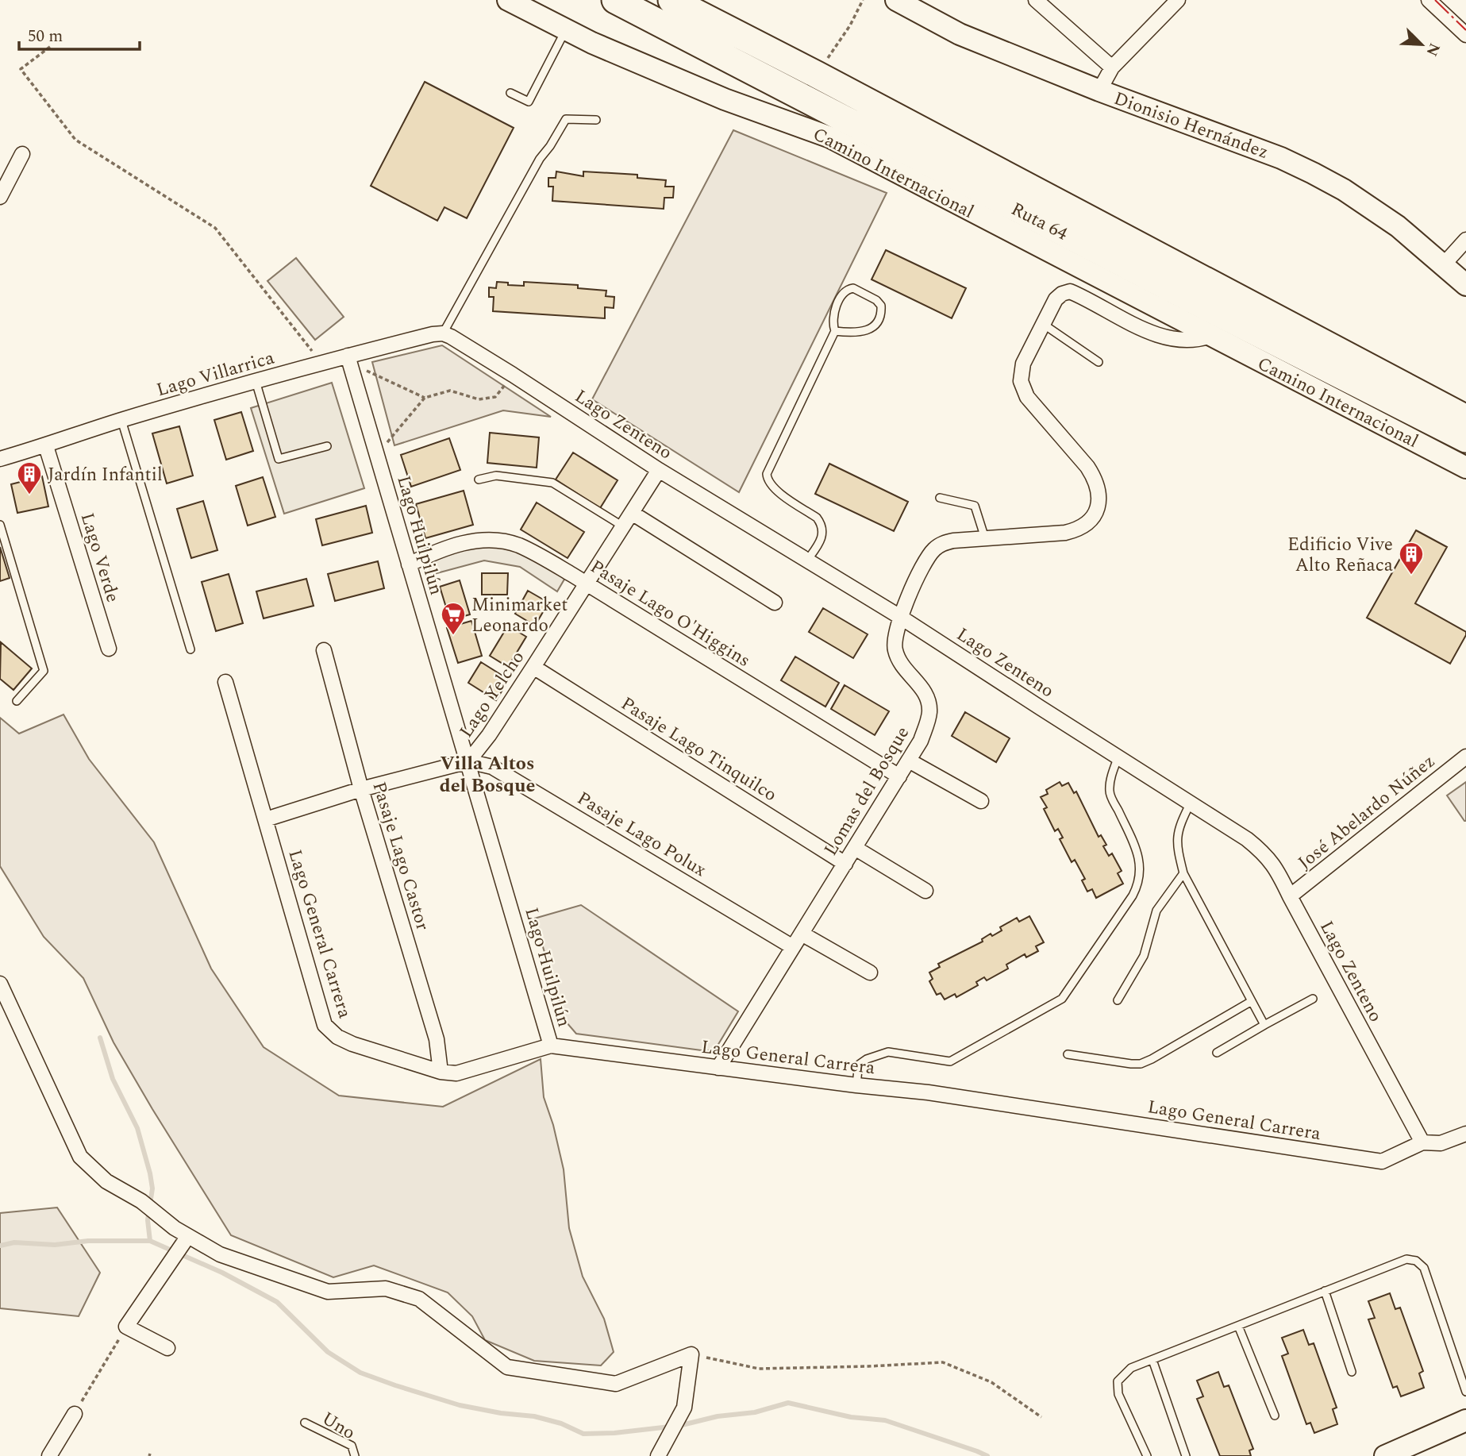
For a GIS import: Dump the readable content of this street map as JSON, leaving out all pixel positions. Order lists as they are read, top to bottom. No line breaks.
{"streets":{"highway":["Ruta 64"],"main road":["Dionisio Hernández","Camino Internacional"],"street":["Lago Villarrica","Lago Zenteno","Lago Huilpilún","Lago Verde","Pasaje Lago O'Higgins","Lago Yelcho","Pasaje Lago Tinquilco","Lomas del Bosque","José Abelardo Núñez","Pasaje Lago Polux","Pasaje Lago Castor","Lago General Carrera"],"lane":["Uno"]},"crossings":[["Camino Internacional","Lomas del Bosque"],["Lago Villarrica","Lago Zenteno"],["Lago Villarrica","Lago Huilpilún"],["Lago Villarrica","Lago Verde"],["Lago Zenteno","Lago Yelcho"],["Lago Zenteno","Lomas del Bosque"],["Lago Zenteno","José Abelardo Núñez"],["Lago Zenteno","Lago General Carrera"],["Lago Huilpilún","Pasaje Lago O'Higgins"],["Lago Huilpilún","Lago Yelcho"],["Lago Huilpilún","Pasaje Lago Polux"],["Lago Huilpilún","Lago General Carrera"],["Pasaje Lago O'Higgins","Lago Yelcho"],["Pasaje Lago O'Higgins","Lomas del Bosque"],["Lago Yelcho","Pasaje Lago Tinquilco"],["Lago Yelcho","Pasaje Lago Polux"],["Lago Yelcho","Pasaje Lago Castor"],["Lago Yelcho","Lago General Carrera"],["Pasaje Lago Tinquilco","Lomas del Bosque"],["Lomas del Bosque","Pasaje Lago Polux"],["Lomas del Bosque","Lago General Carrera"],["Pasaje Lago Castor","Lago General Carrera"]],"districts":["Villa Altos del Bosque"],"places":{"building":["Jardín Infantil","Edificio Vive Alto Reñaca"],"supermarket":["Minimarket Leonardo"]},"scale_bar":"50 m","north":"bottom right"}
